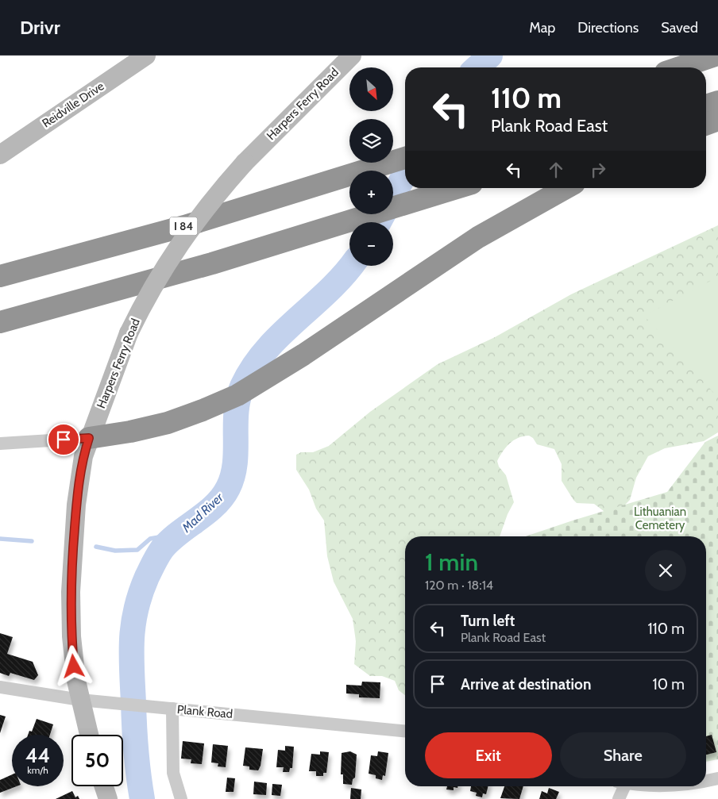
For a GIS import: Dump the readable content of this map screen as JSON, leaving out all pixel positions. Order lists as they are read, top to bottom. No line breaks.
{"streets":{"highway":["I 84"],"main road":["Harpers Ferry Road","Reidville Drive"],"street":["Plank Road"]},"crossings":[["Harpers Ferry Road","Plank Road"]],"water":["Mad River"],"parks":["Lithuanian Cemetery"],"north":"bottom right","page":{"header":"Drivr","nav":["Map","Directions","Saved"],"map_buttons":["+","−"],"turn":["110 m","Plank Road East"],"heading":["1 min","120 m · 18:14"],"list":[{"name":"Turn left","note":"Plank Road East","value":"110 m"},{"name":"Arrive at destination","value":"10 m"}],"buttons":["Exit","Share"],"speed":"44 km/h","limit":"50"}}
